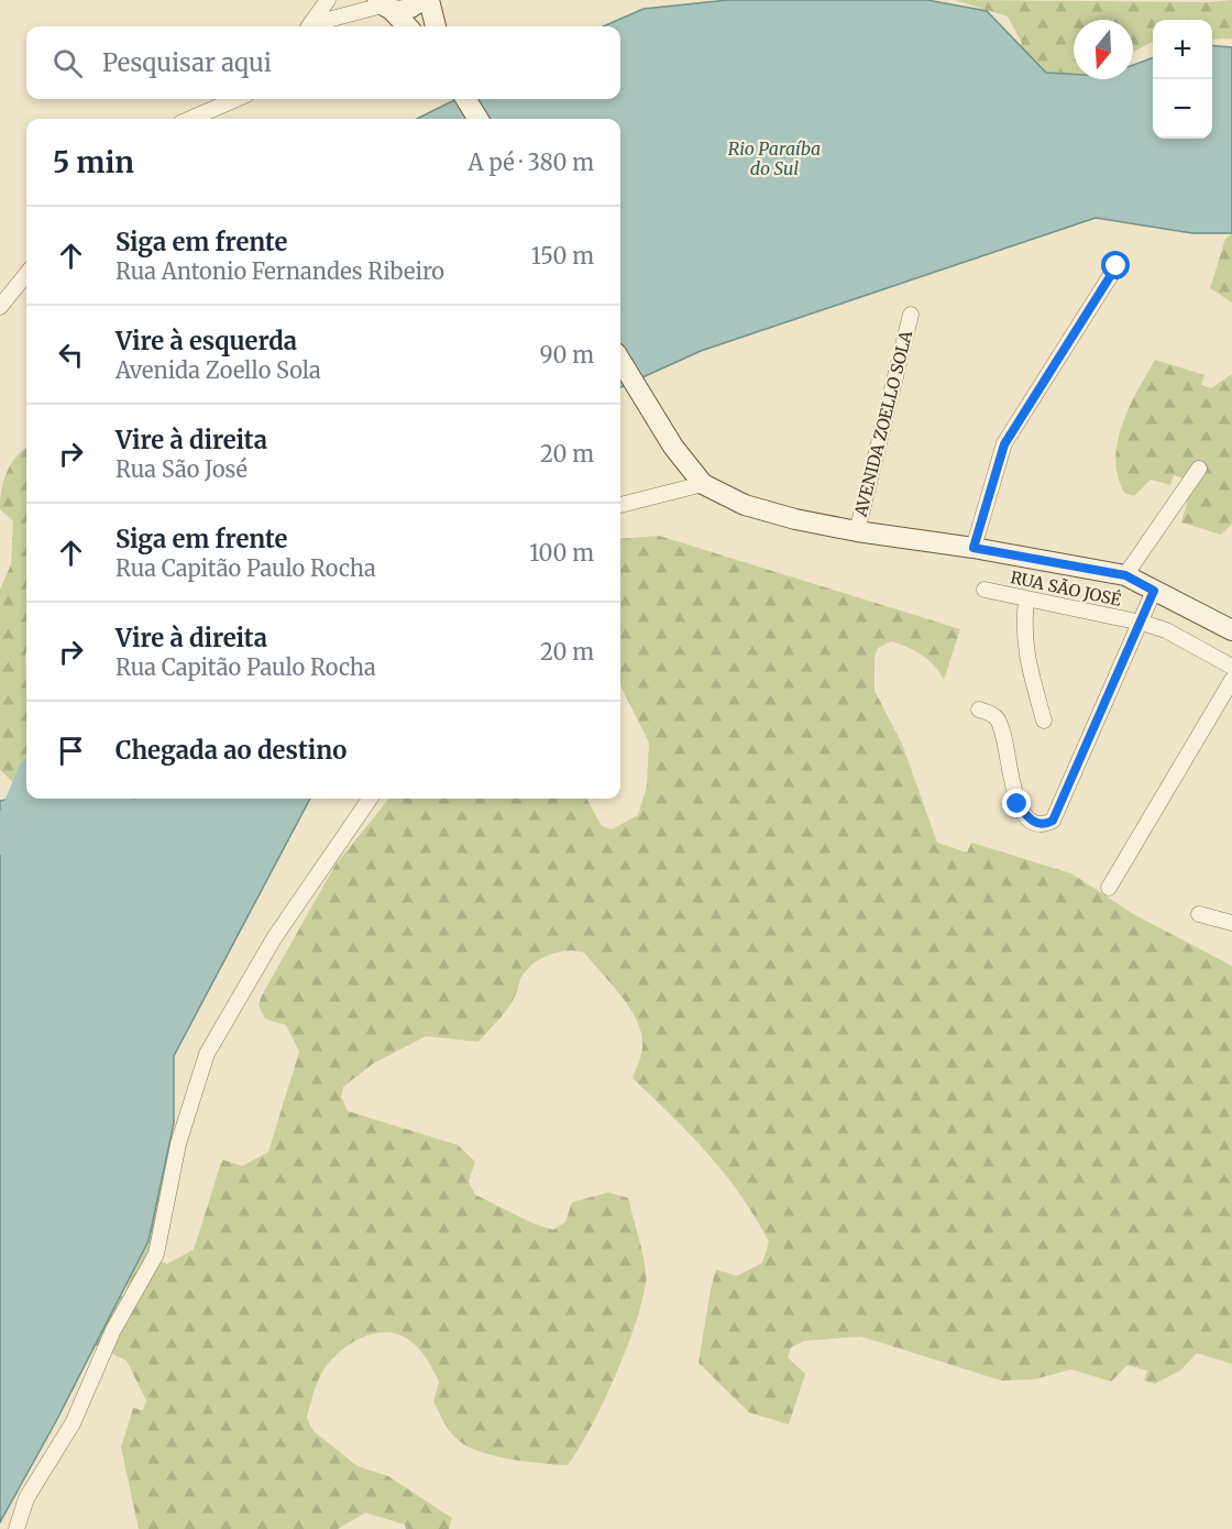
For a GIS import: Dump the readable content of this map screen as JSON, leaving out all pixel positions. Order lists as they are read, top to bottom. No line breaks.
{"streets":{"main road":["AVENIDA ZOELLO SOLA"],"street":["RUA SÃO JOSÉ"]},"water":["Rio Paraíba do Sul"],"north":"bottom","page":{"map_buttons":["+","−"],"search":"Pesquisar aqui","heading":["5 min","A pé · 380 m"],"list":[["Siga em frente","Rua Antonio Fernandes Ribeiro","150 m"],["Vire à esquerda","Avenida Zoello Sola","90 m"],["Vire à direita","Rua São José","20 m"],["Siga em frente","Rua Capitão Paulo Rocha","100 m"],["Vire à direita","Rua Capitão Paulo Rocha","20 m"],"Chegada ao destino"]}}
